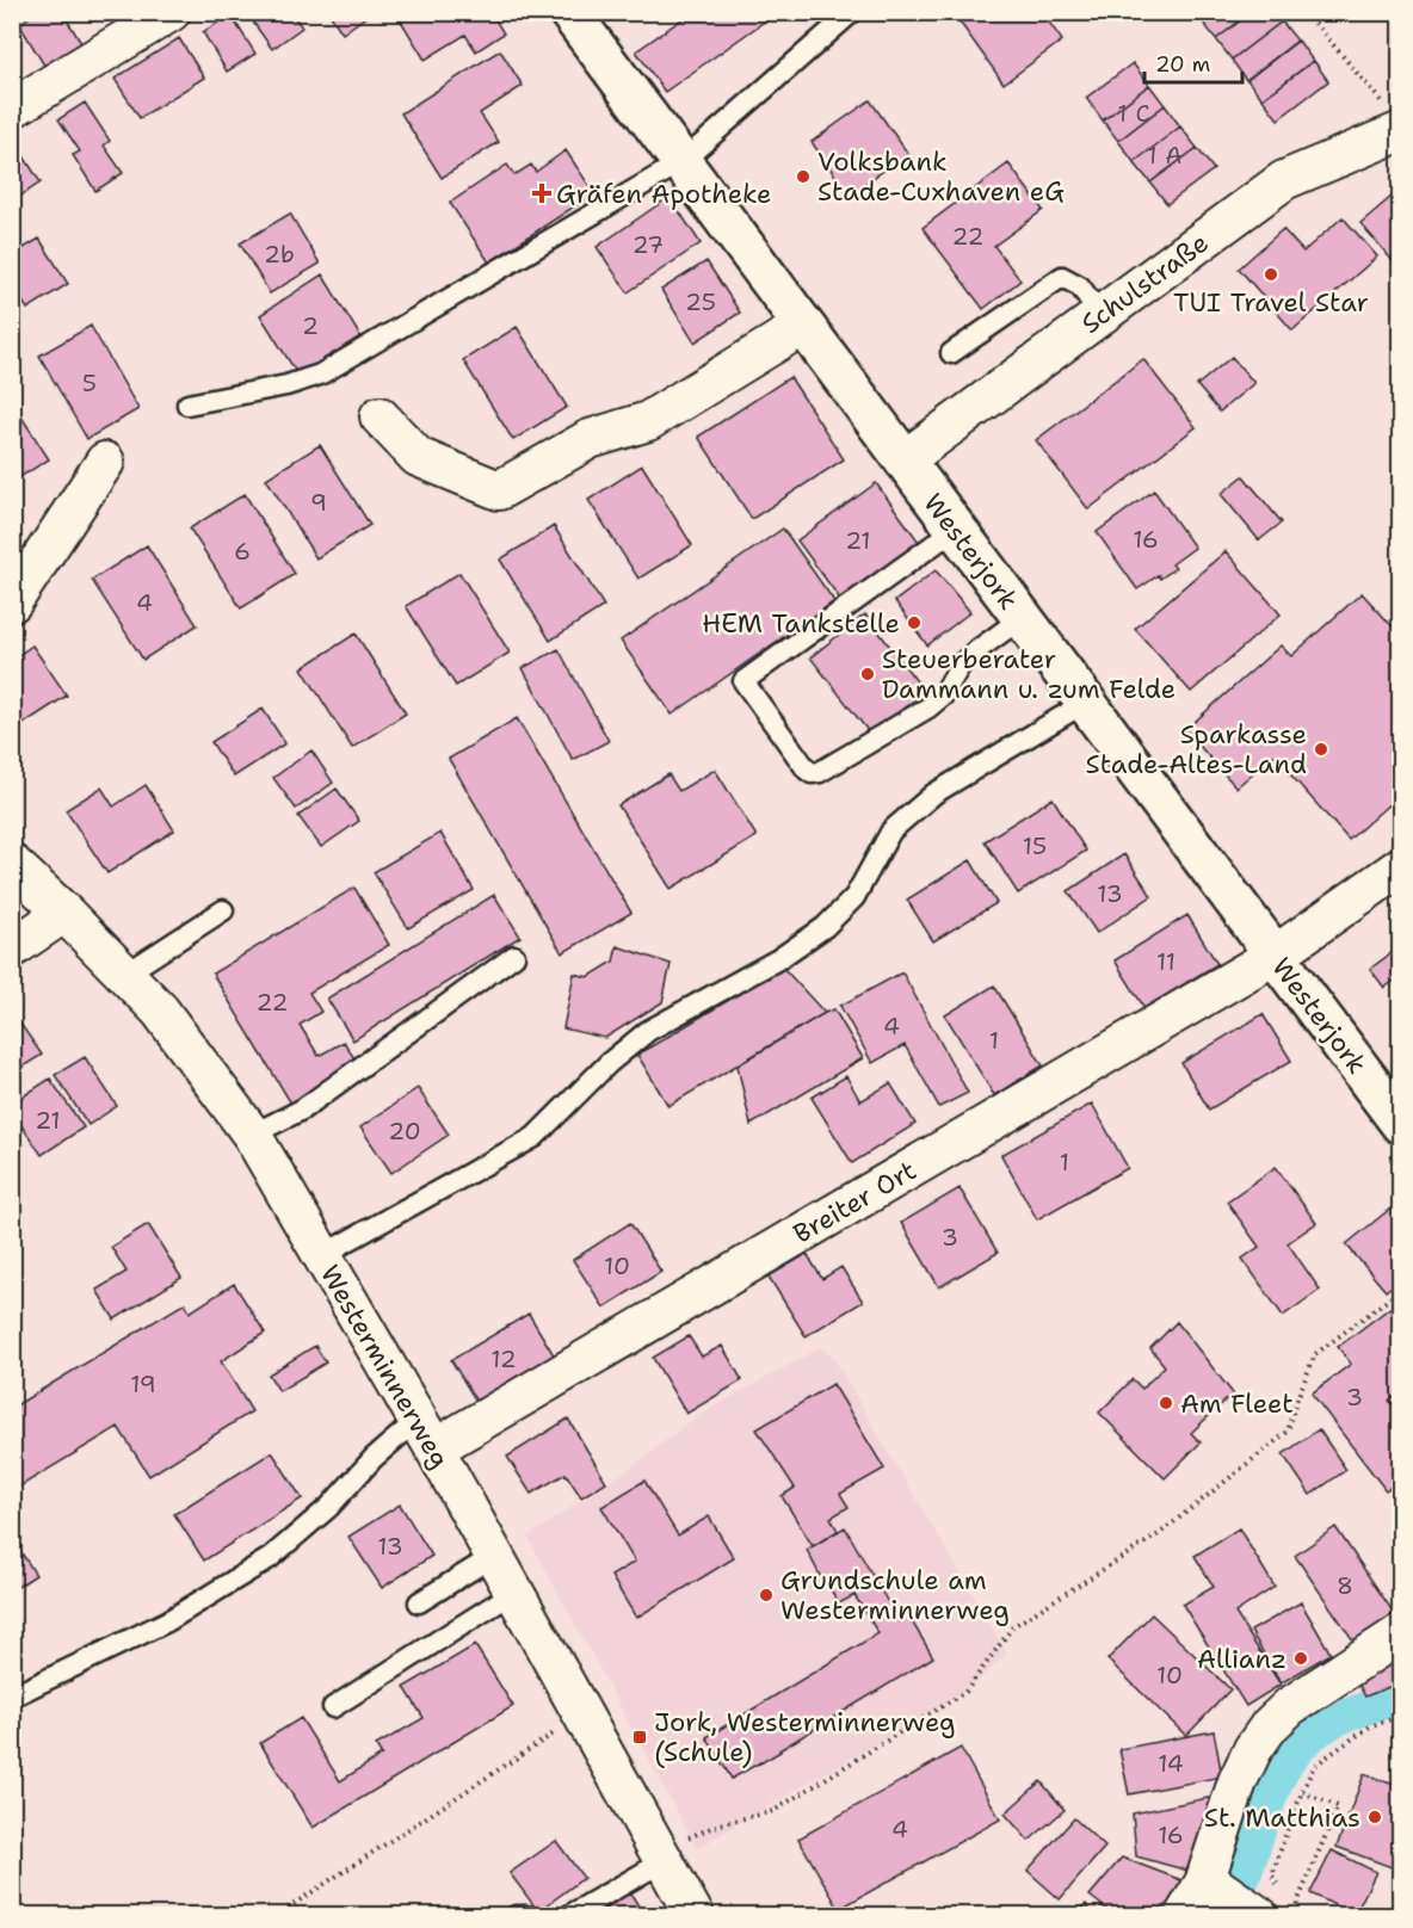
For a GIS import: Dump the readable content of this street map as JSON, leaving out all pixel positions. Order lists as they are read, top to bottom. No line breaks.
{"streets":{"main road":["Westerjork"],"street":["Schulstraße","Breiter Ort","Westerminnerweg"]},"crossings":[["Schulstraße","Westerjork"],["Westerjork","Breiter Ort"],["Breiter Ort","Westerminnerweg"]],"places":{"other":["Volksbank Stade-Cuxhaven eG","TUI Travel Star","HEM Tankstelle","Steuerberater Dammann u. zum Felde","Sparkasse Stade-Altes-Land","Am Fleet","Grundschule am Westerminnerweg","Allianz","St. Matthias"],"health":["Gräfen Apotheke"],"transit":["Jork, Westerminnerweg (Schule)"]},"house_numbers":["1 C","1 A","22","27","2b","25","2","5","9","16","21","6","4","15","13","11","22","4","1","21","20","1","3","10","12","19","3","13","8","10","14","4","16"],"scale_bar":"20 m"}
